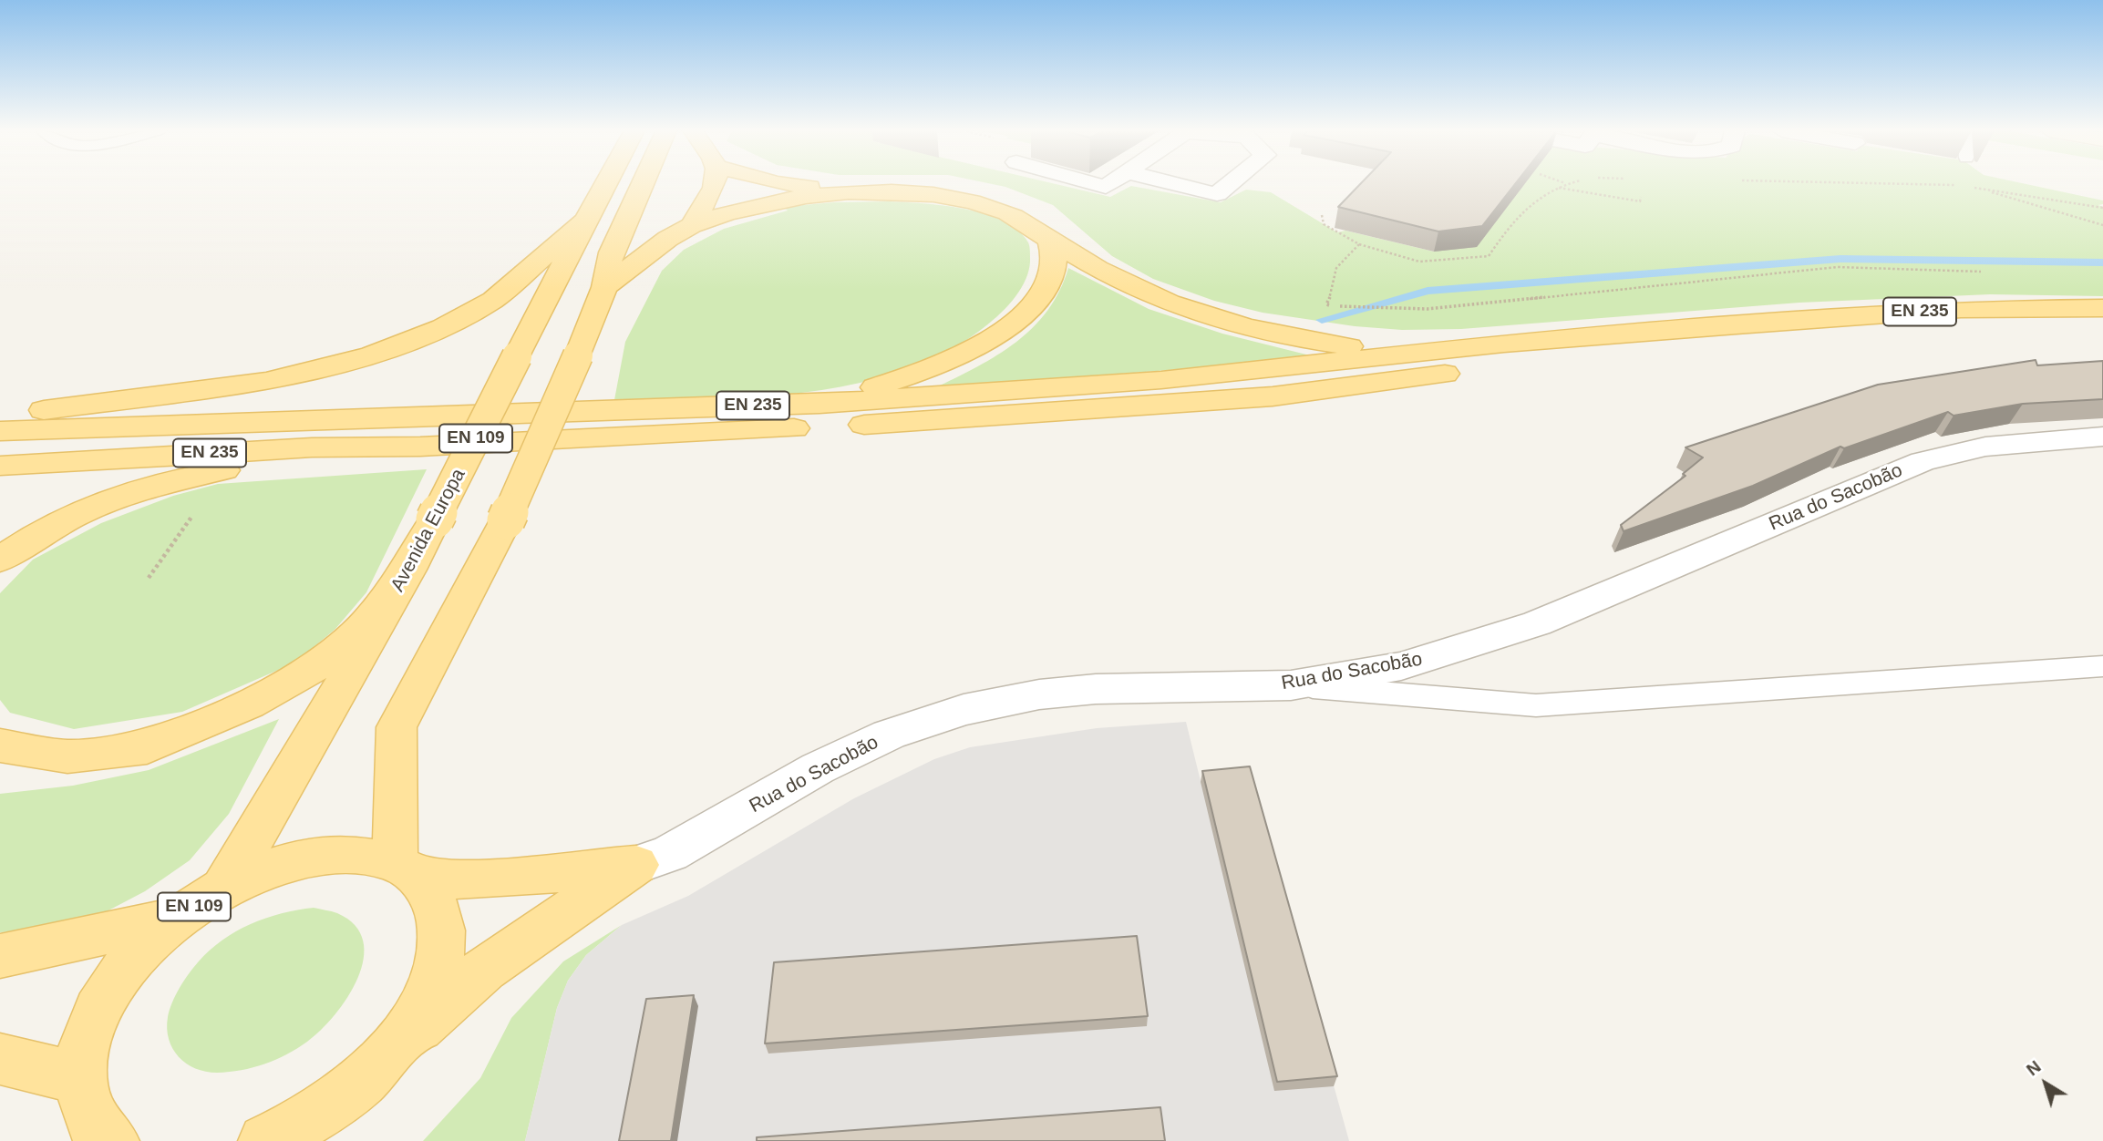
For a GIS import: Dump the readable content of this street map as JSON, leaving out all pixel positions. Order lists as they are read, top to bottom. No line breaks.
{"streets":{"main road":["EN 235","EN 109","Avenida Europa"],"street":["Rua do Sacobão"]},"crossings":[["EN 109","Avenida Europa"],["Rua do Sacobão","Avenida Europa"]],"north":"top left"}
